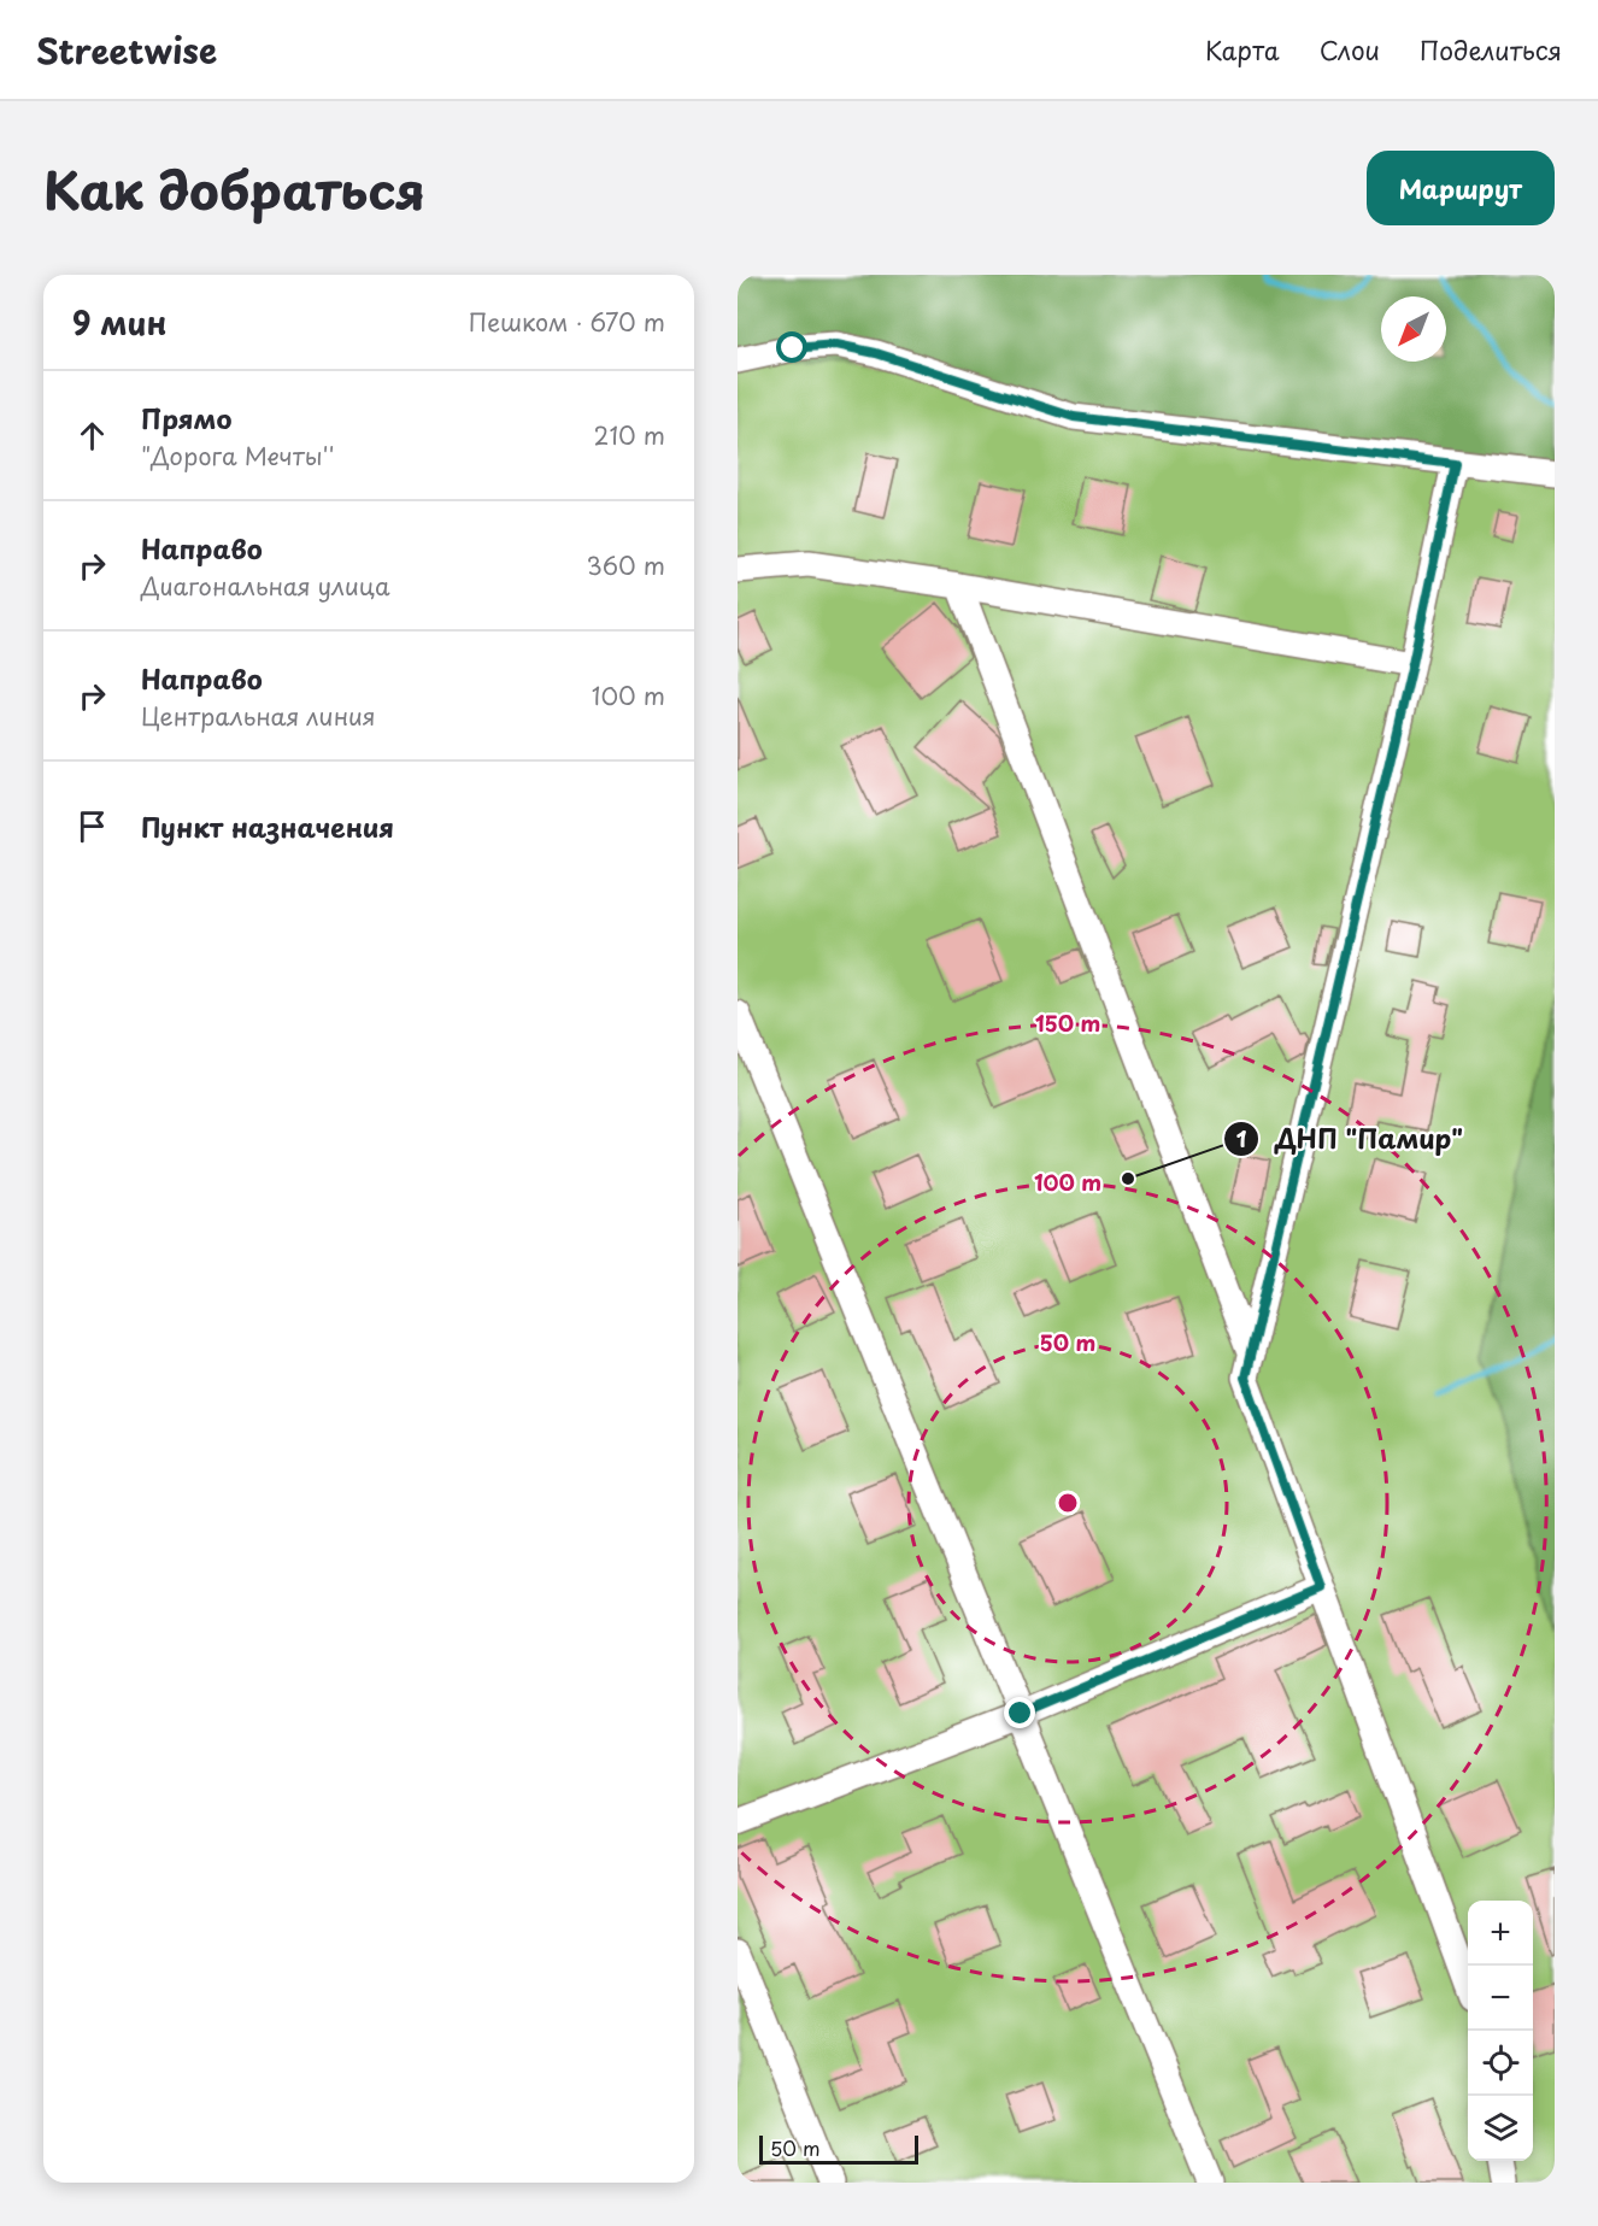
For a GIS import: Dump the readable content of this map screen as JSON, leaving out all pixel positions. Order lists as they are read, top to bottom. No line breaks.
{"places":["ДНП \"Памир\""],"scale_bar":"50 m","north":"bottom left","page":{"header":"Streetwise","nav":["Карта","Слои","Поделиться"],"title":"Как добраться","buttons":"Маршрут","heading":["9 мин","Пешком · 670 m"],"list":[["Прямо","\"Дорога Мечты''","210 m"],["Направо","Диагональная улица","360 m"],["Направо","Центральная линия","100 m"],"Пункт назначения"],"map_buttons":["+","−"],"scale":"50 m"},"rings":["150 m","100 m","50 m"]}
